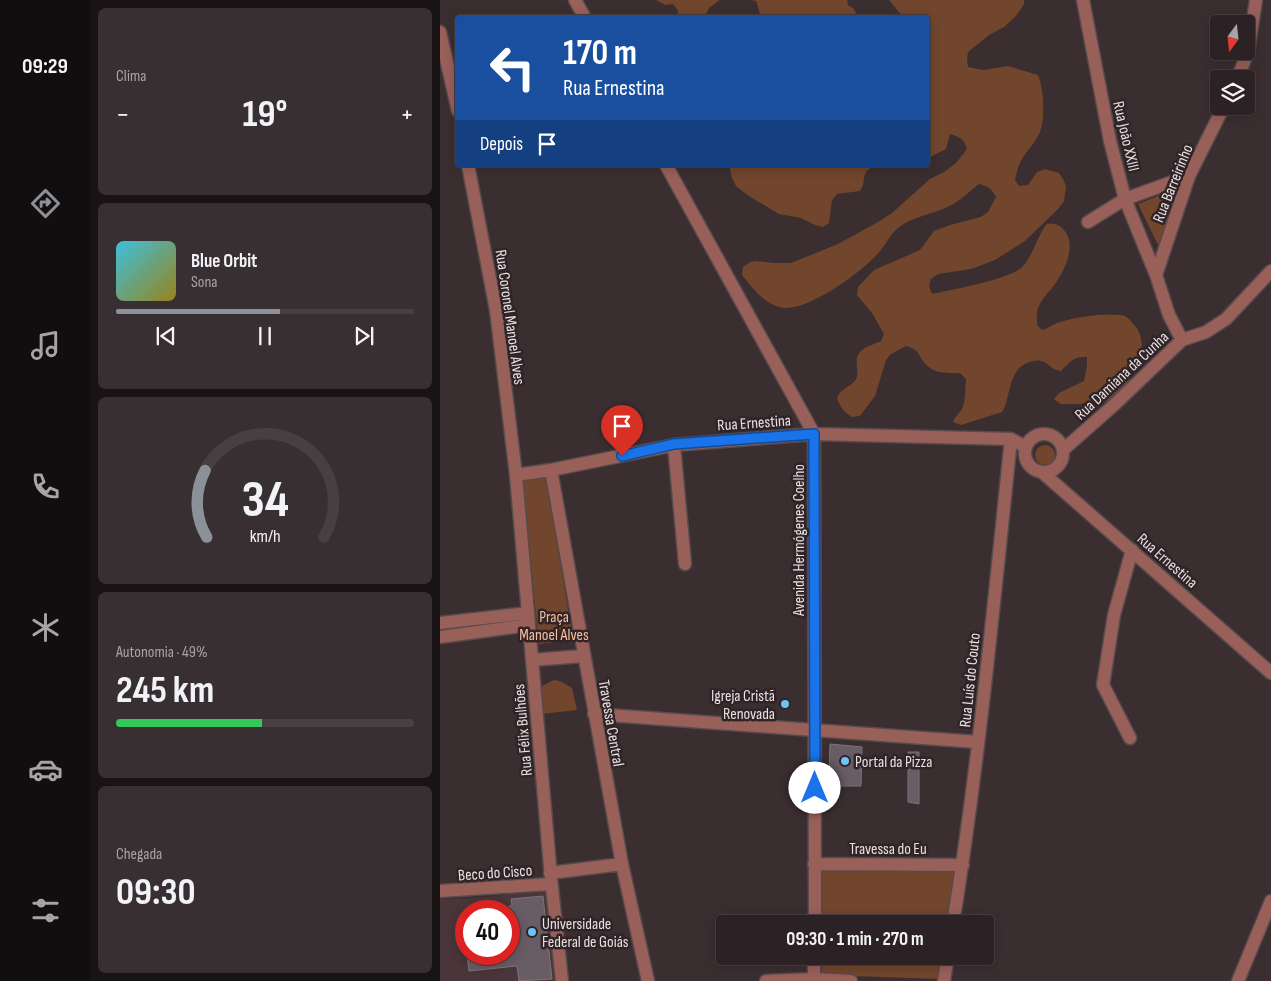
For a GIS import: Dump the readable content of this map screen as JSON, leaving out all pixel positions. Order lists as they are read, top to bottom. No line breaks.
{"streets":{"street":["Rua João XXIII","Rua Barreirinho","Rua Coronel Manoel Alves","Rua Damiana da Cunha","Rua Ernestina","Avenida Hermógenes Coelho","Rua Luís do Couto","Travessa Central","Rua Félix Bulhões","Travessa do Eu","Beco do Cisco"]},"crossings":[["Rua João XXIII","Rua Barreirinho"],["Rua João XXIII","Rua Damiana da Cunha"],["Rua Coronel Manoel Alves","Rua Ernestina"],["Rua Coronel Manoel Alves","Rua Félix Bulhões"],["Rua Damiana da Cunha","Rua Ernestina"],["Rua Ernestina","Avenida Hermógenes Coelho"],["Rua Ernestina","Rua Luís do Couto"],["Rua Ernestina","Travessa Central"],["Rua Ernestina","Rua Félix Bulhões"],["Avenida Hermógenes Coelho","Travessa do Eu"],["Rua Luís do Couto","Travessa do Eu"],["Travessa Central","Beco do Cisco"],["Rua Félix Bulhões","Beco do Cisco"]],"parks":["Praça Manoel Alves"],"places":["Igreja Cristã Renovada","Portal da Pizza","Universidade Federal de Goiás"],"north":"bottom","page":{"tabs":"09:29","tile":["Clima",["Autonomia · 49%","245 km"],["Chegada","09:30"]],"turn":["170 m","Rua Ernestina"],"heat":["−","19°","+"],"then":"Depois","song":["Blue Orbit","Sona"],"limit":"40","trip":"09:30 · 1 min · 270 m","gauge":["34","km/h"]}}
